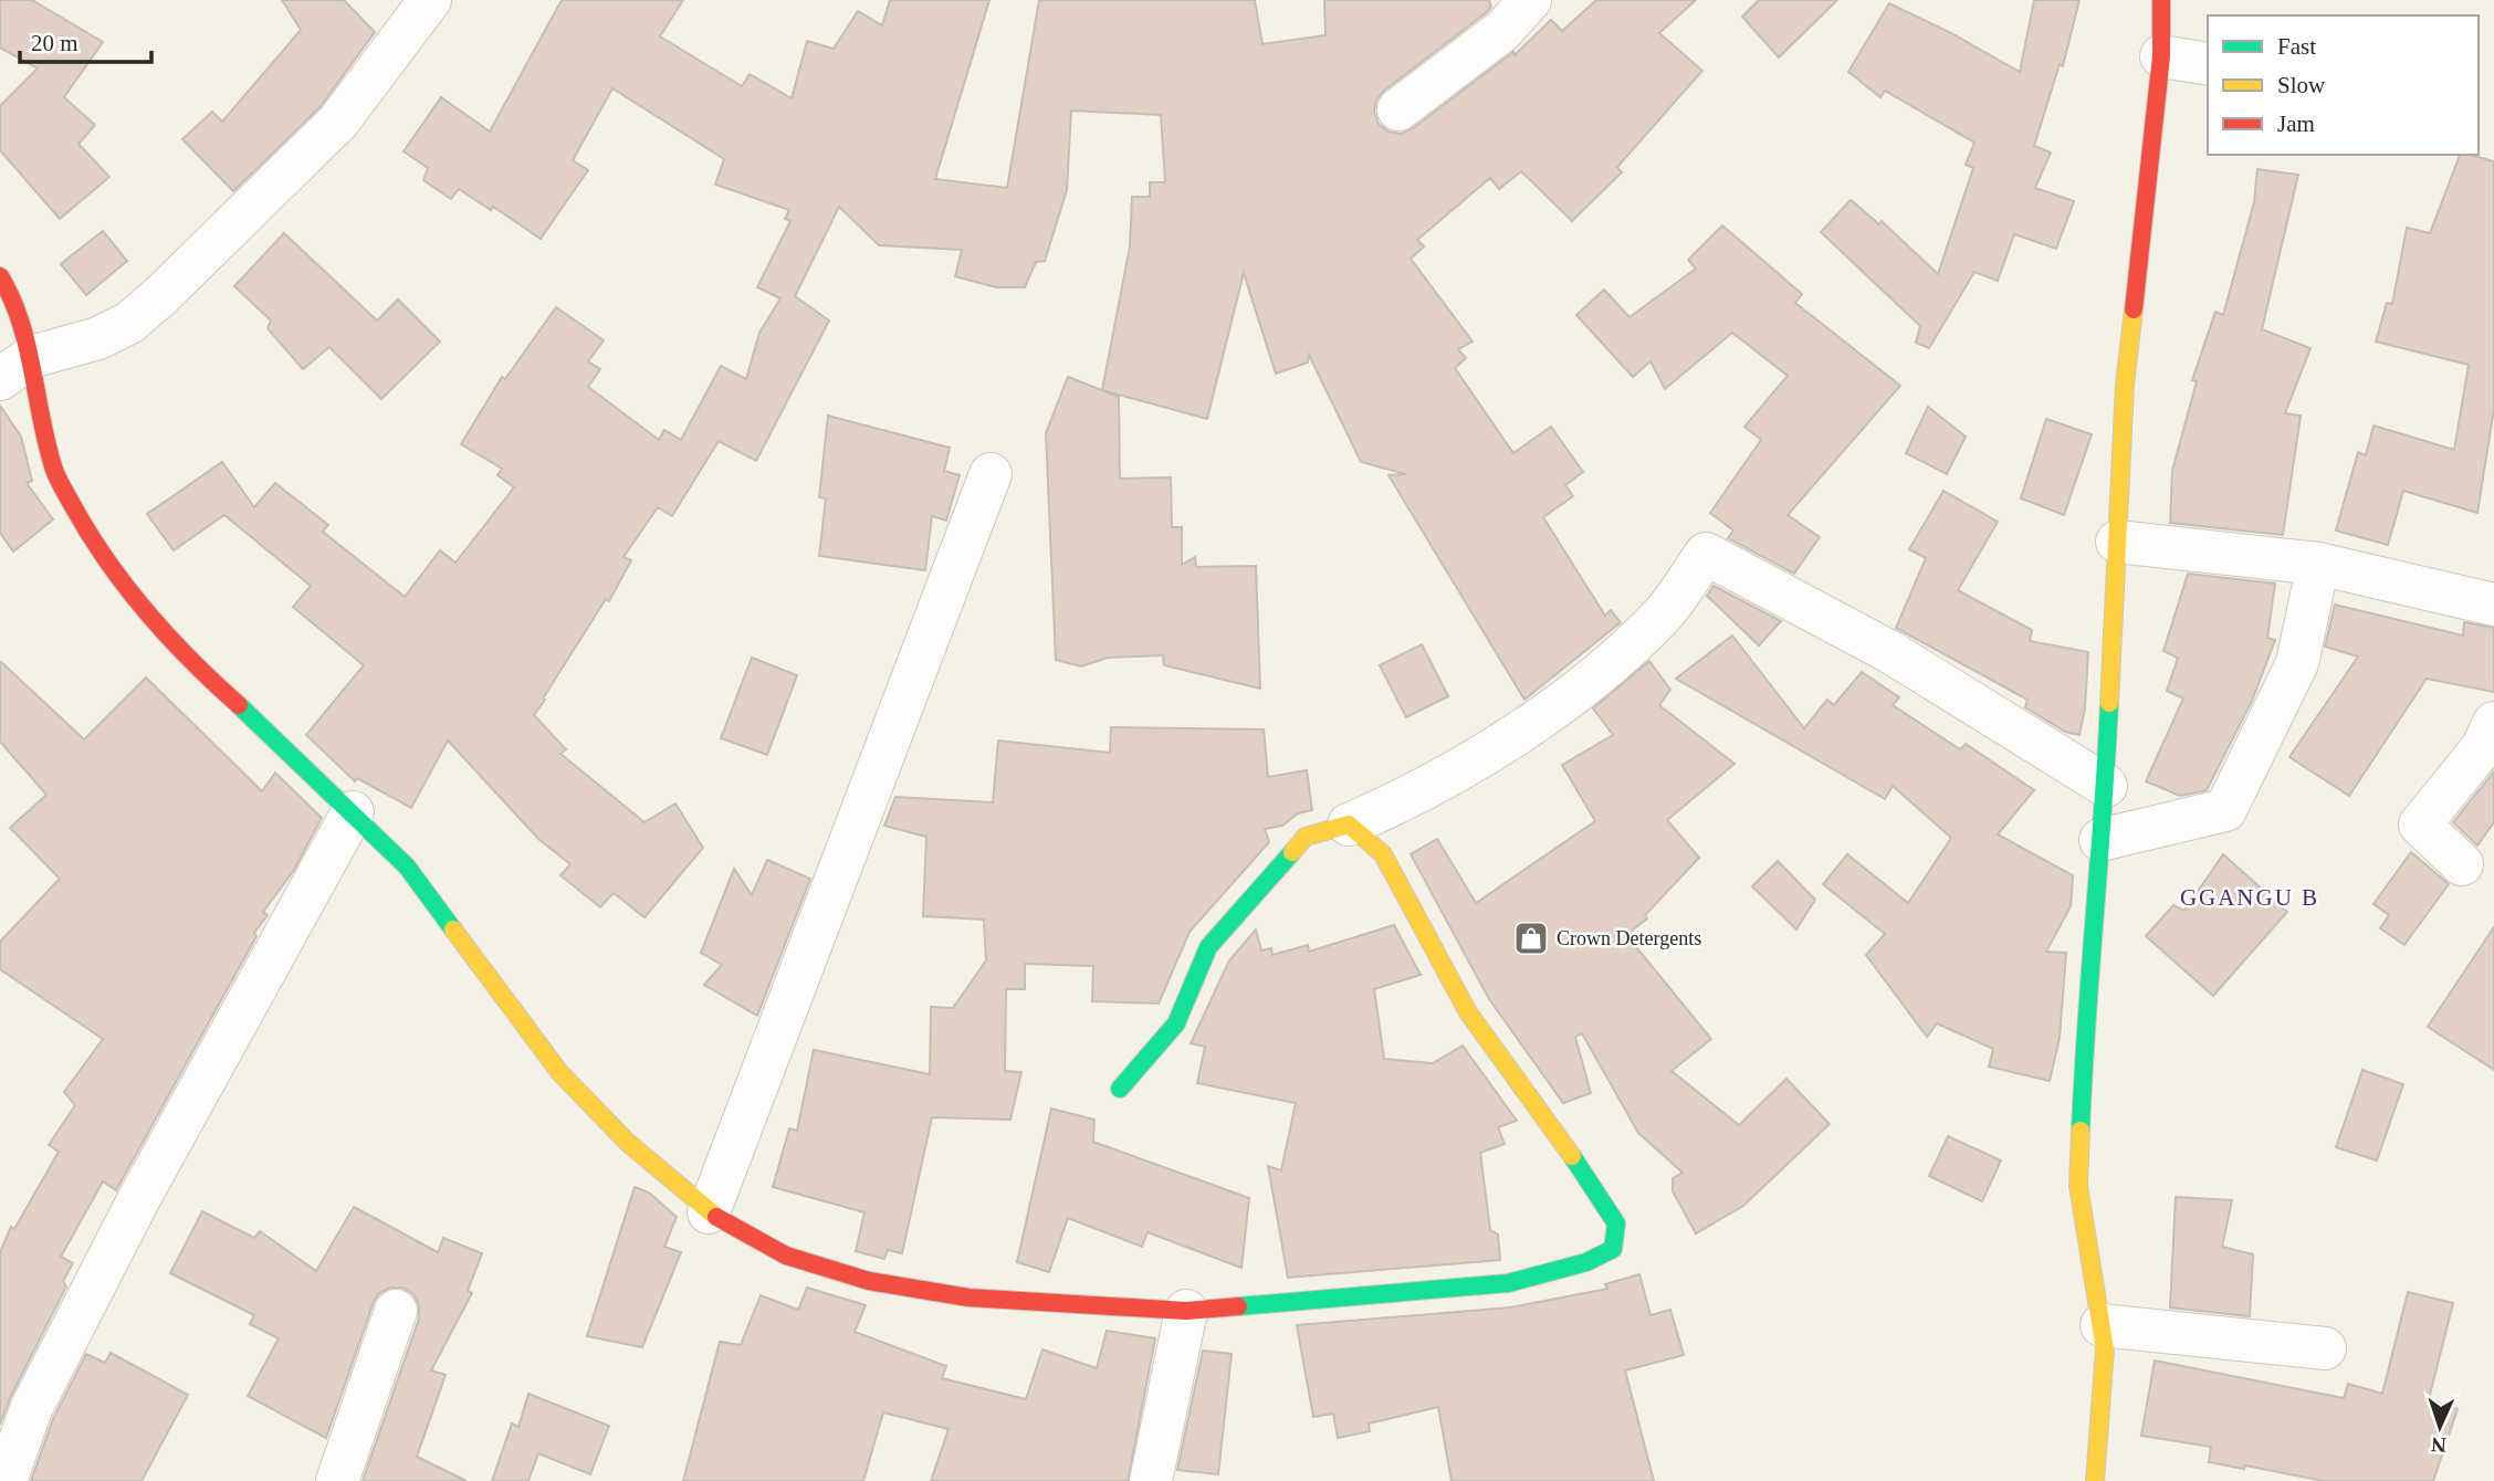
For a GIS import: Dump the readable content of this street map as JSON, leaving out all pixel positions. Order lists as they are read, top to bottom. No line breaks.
{"districts":["GGANGU B"],"places":{"shop":["Crown Detergents"]},"legend":["Fast","Slow","Jam"],"scale_bar":"20 m","north":"bottom"}
